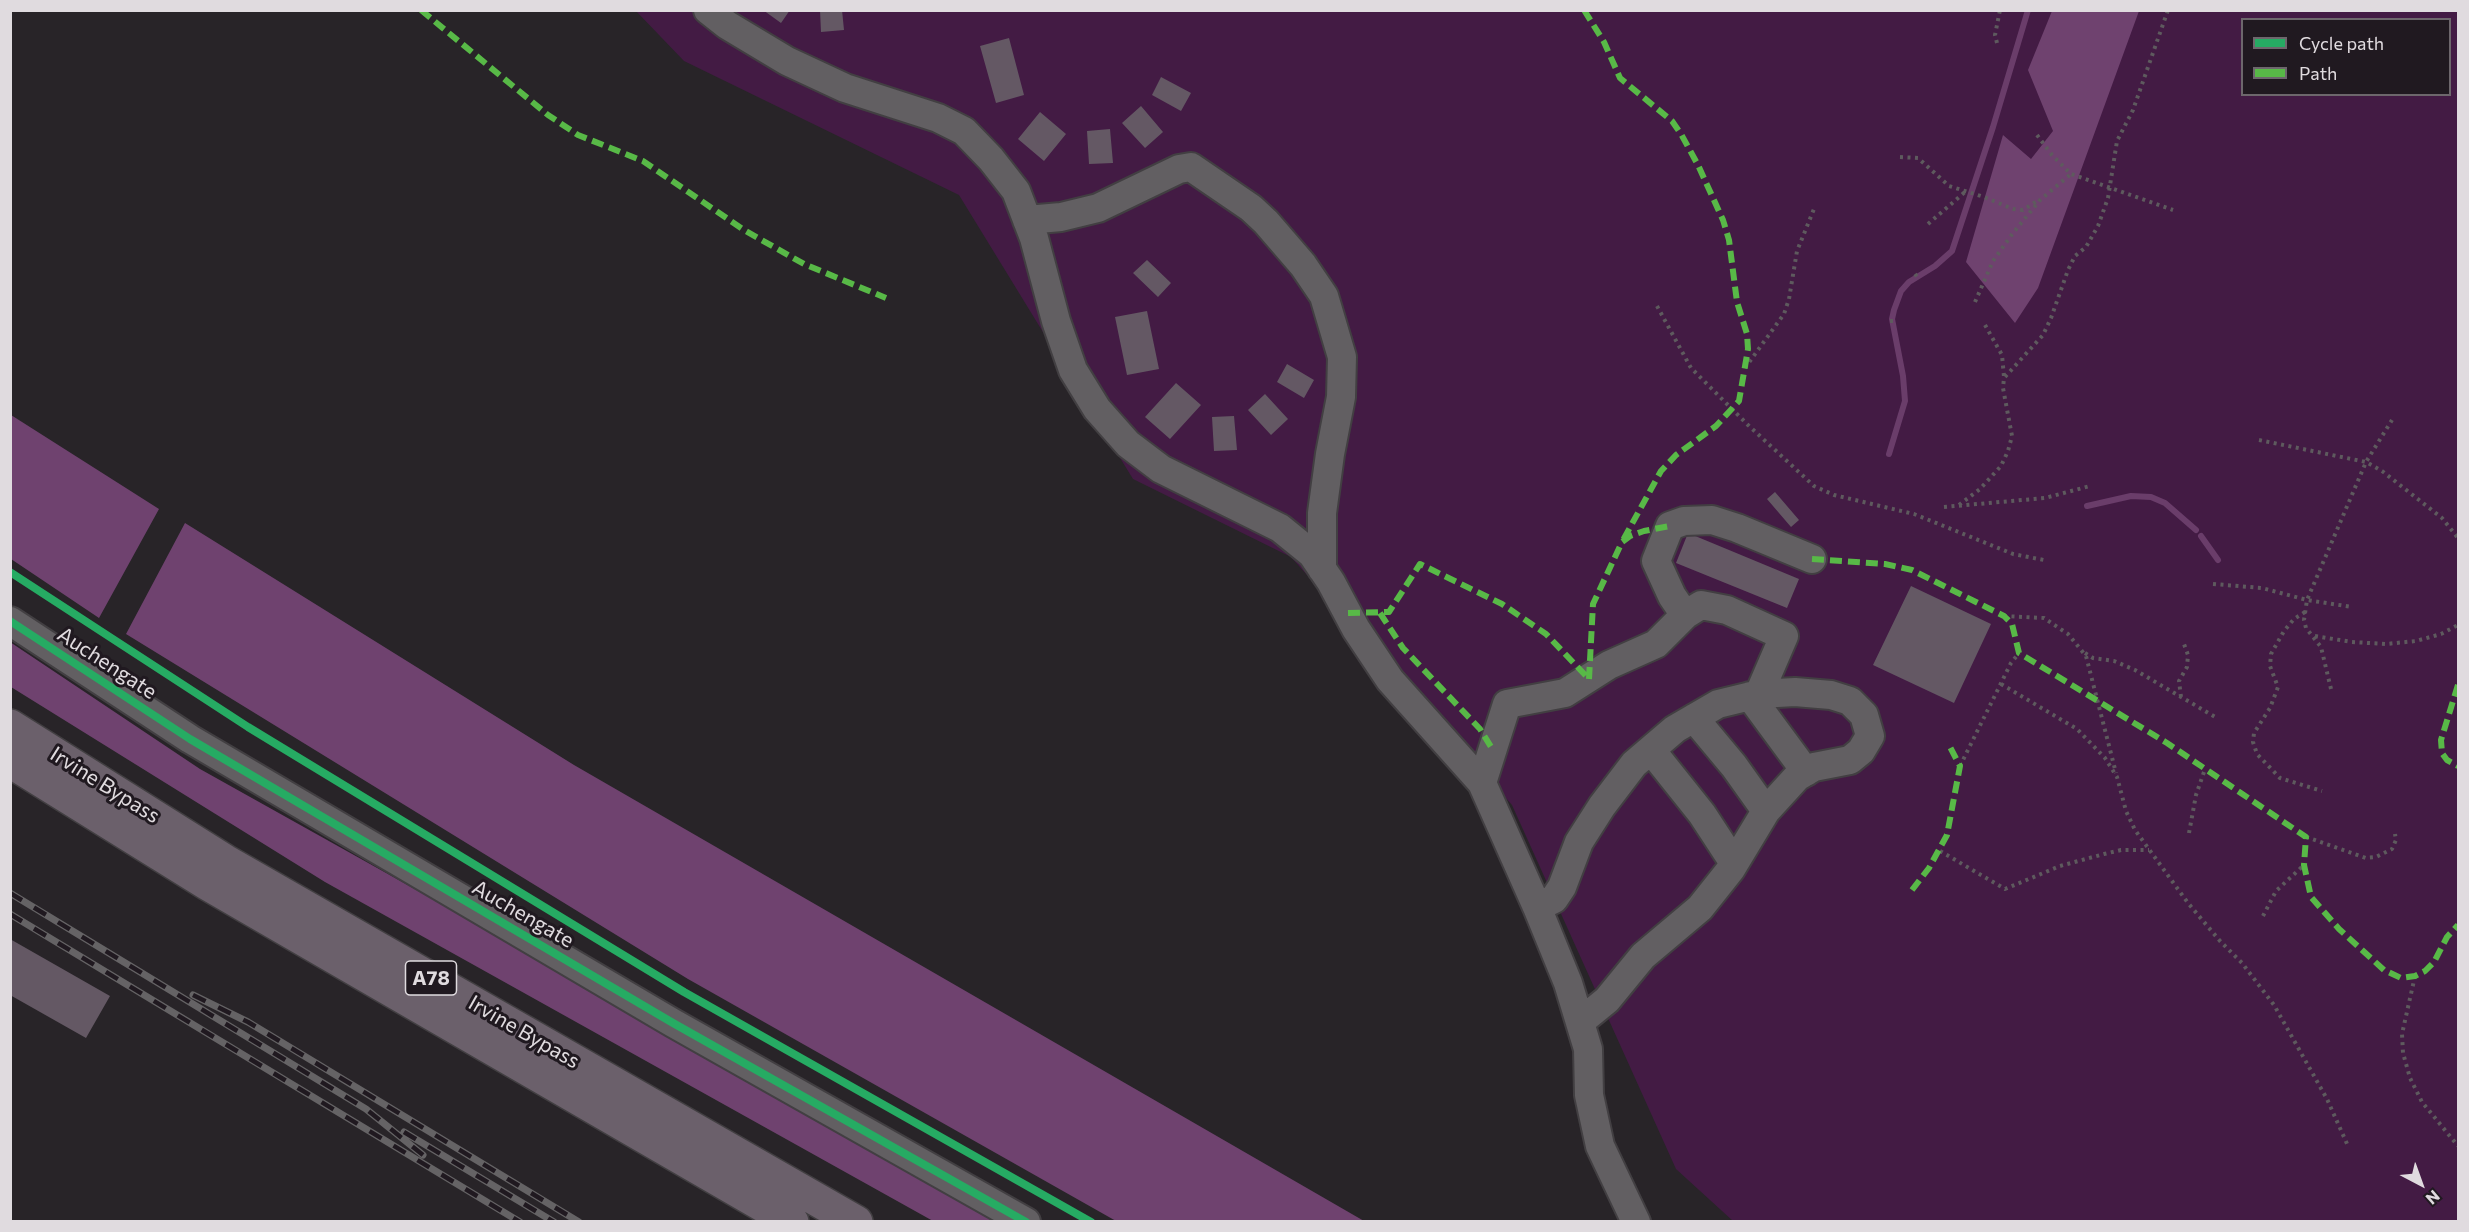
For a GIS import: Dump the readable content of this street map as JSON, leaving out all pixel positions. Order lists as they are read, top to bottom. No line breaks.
{"streets":{"highway":["Irvine Bypass","A78"],"street":["Auchengate"]},"legend":["Cycle path","Path"],"north":"bottom right"}
